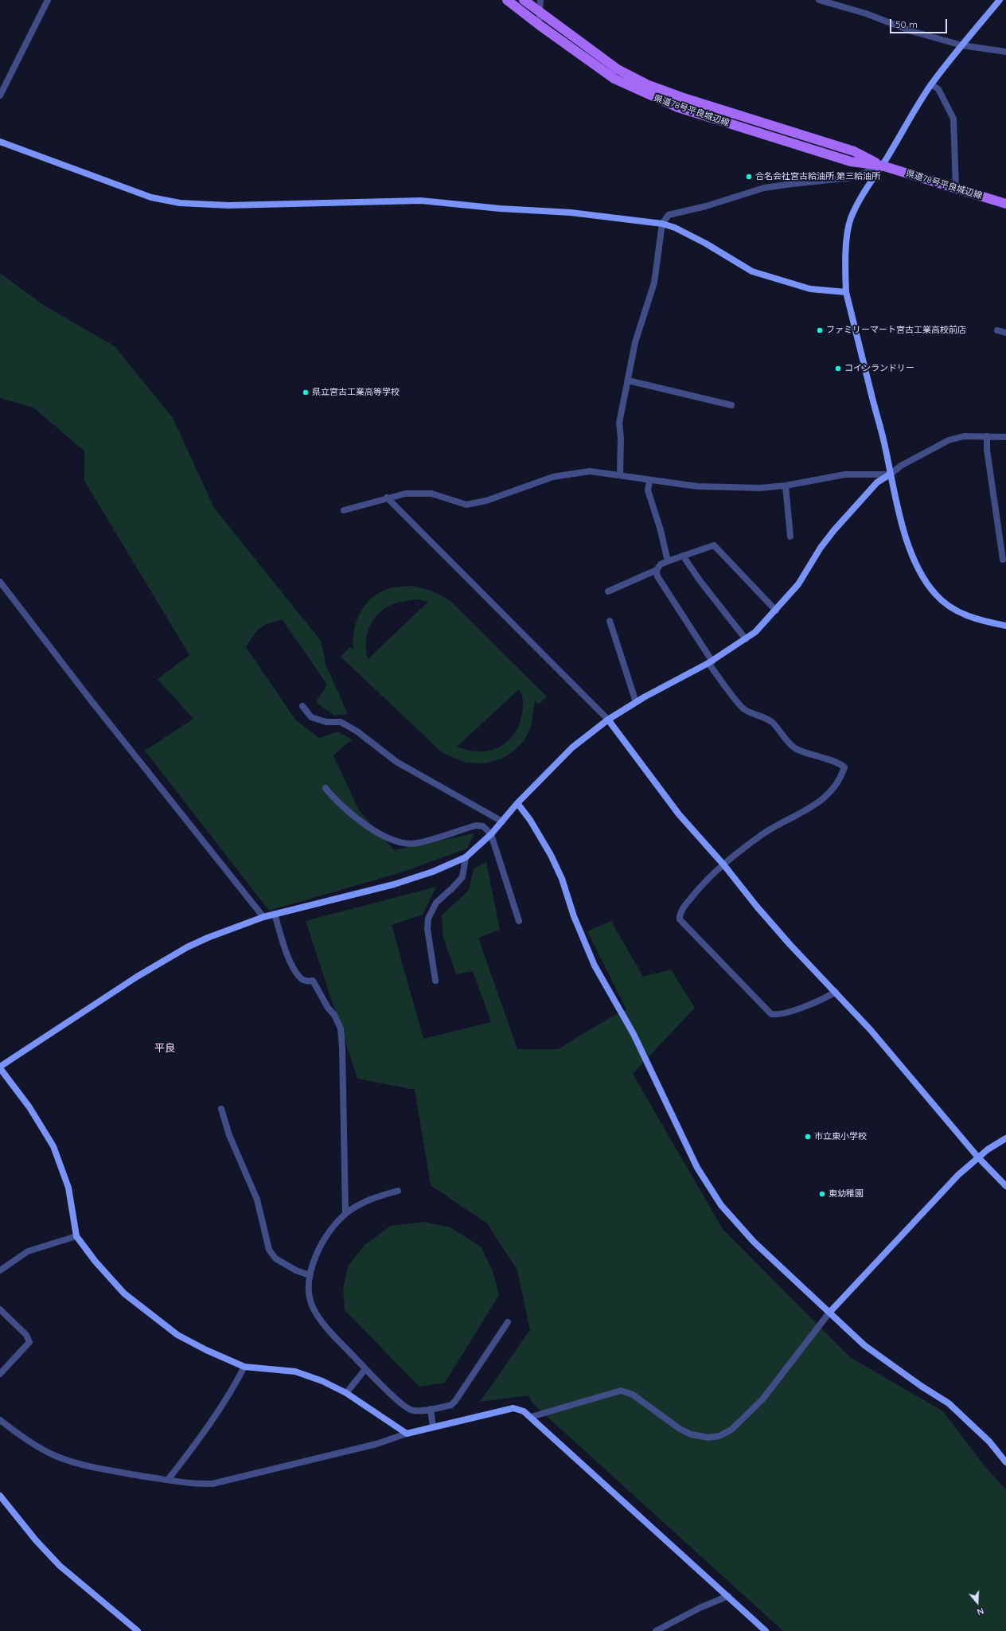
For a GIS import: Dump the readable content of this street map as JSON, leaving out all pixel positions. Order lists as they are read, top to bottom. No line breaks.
{"streets":{"main road":["県道78号平良城辺線"]},"districts":["平良"],"places":["合名会社宮古給油所 第三給油所","ファミリーマート宮古工業高校前店","コインランドリー","県立宮古工業高等学校","市立東小学校","東幼稚園"],"scale_bar":"50 m","north":"bottom"}
